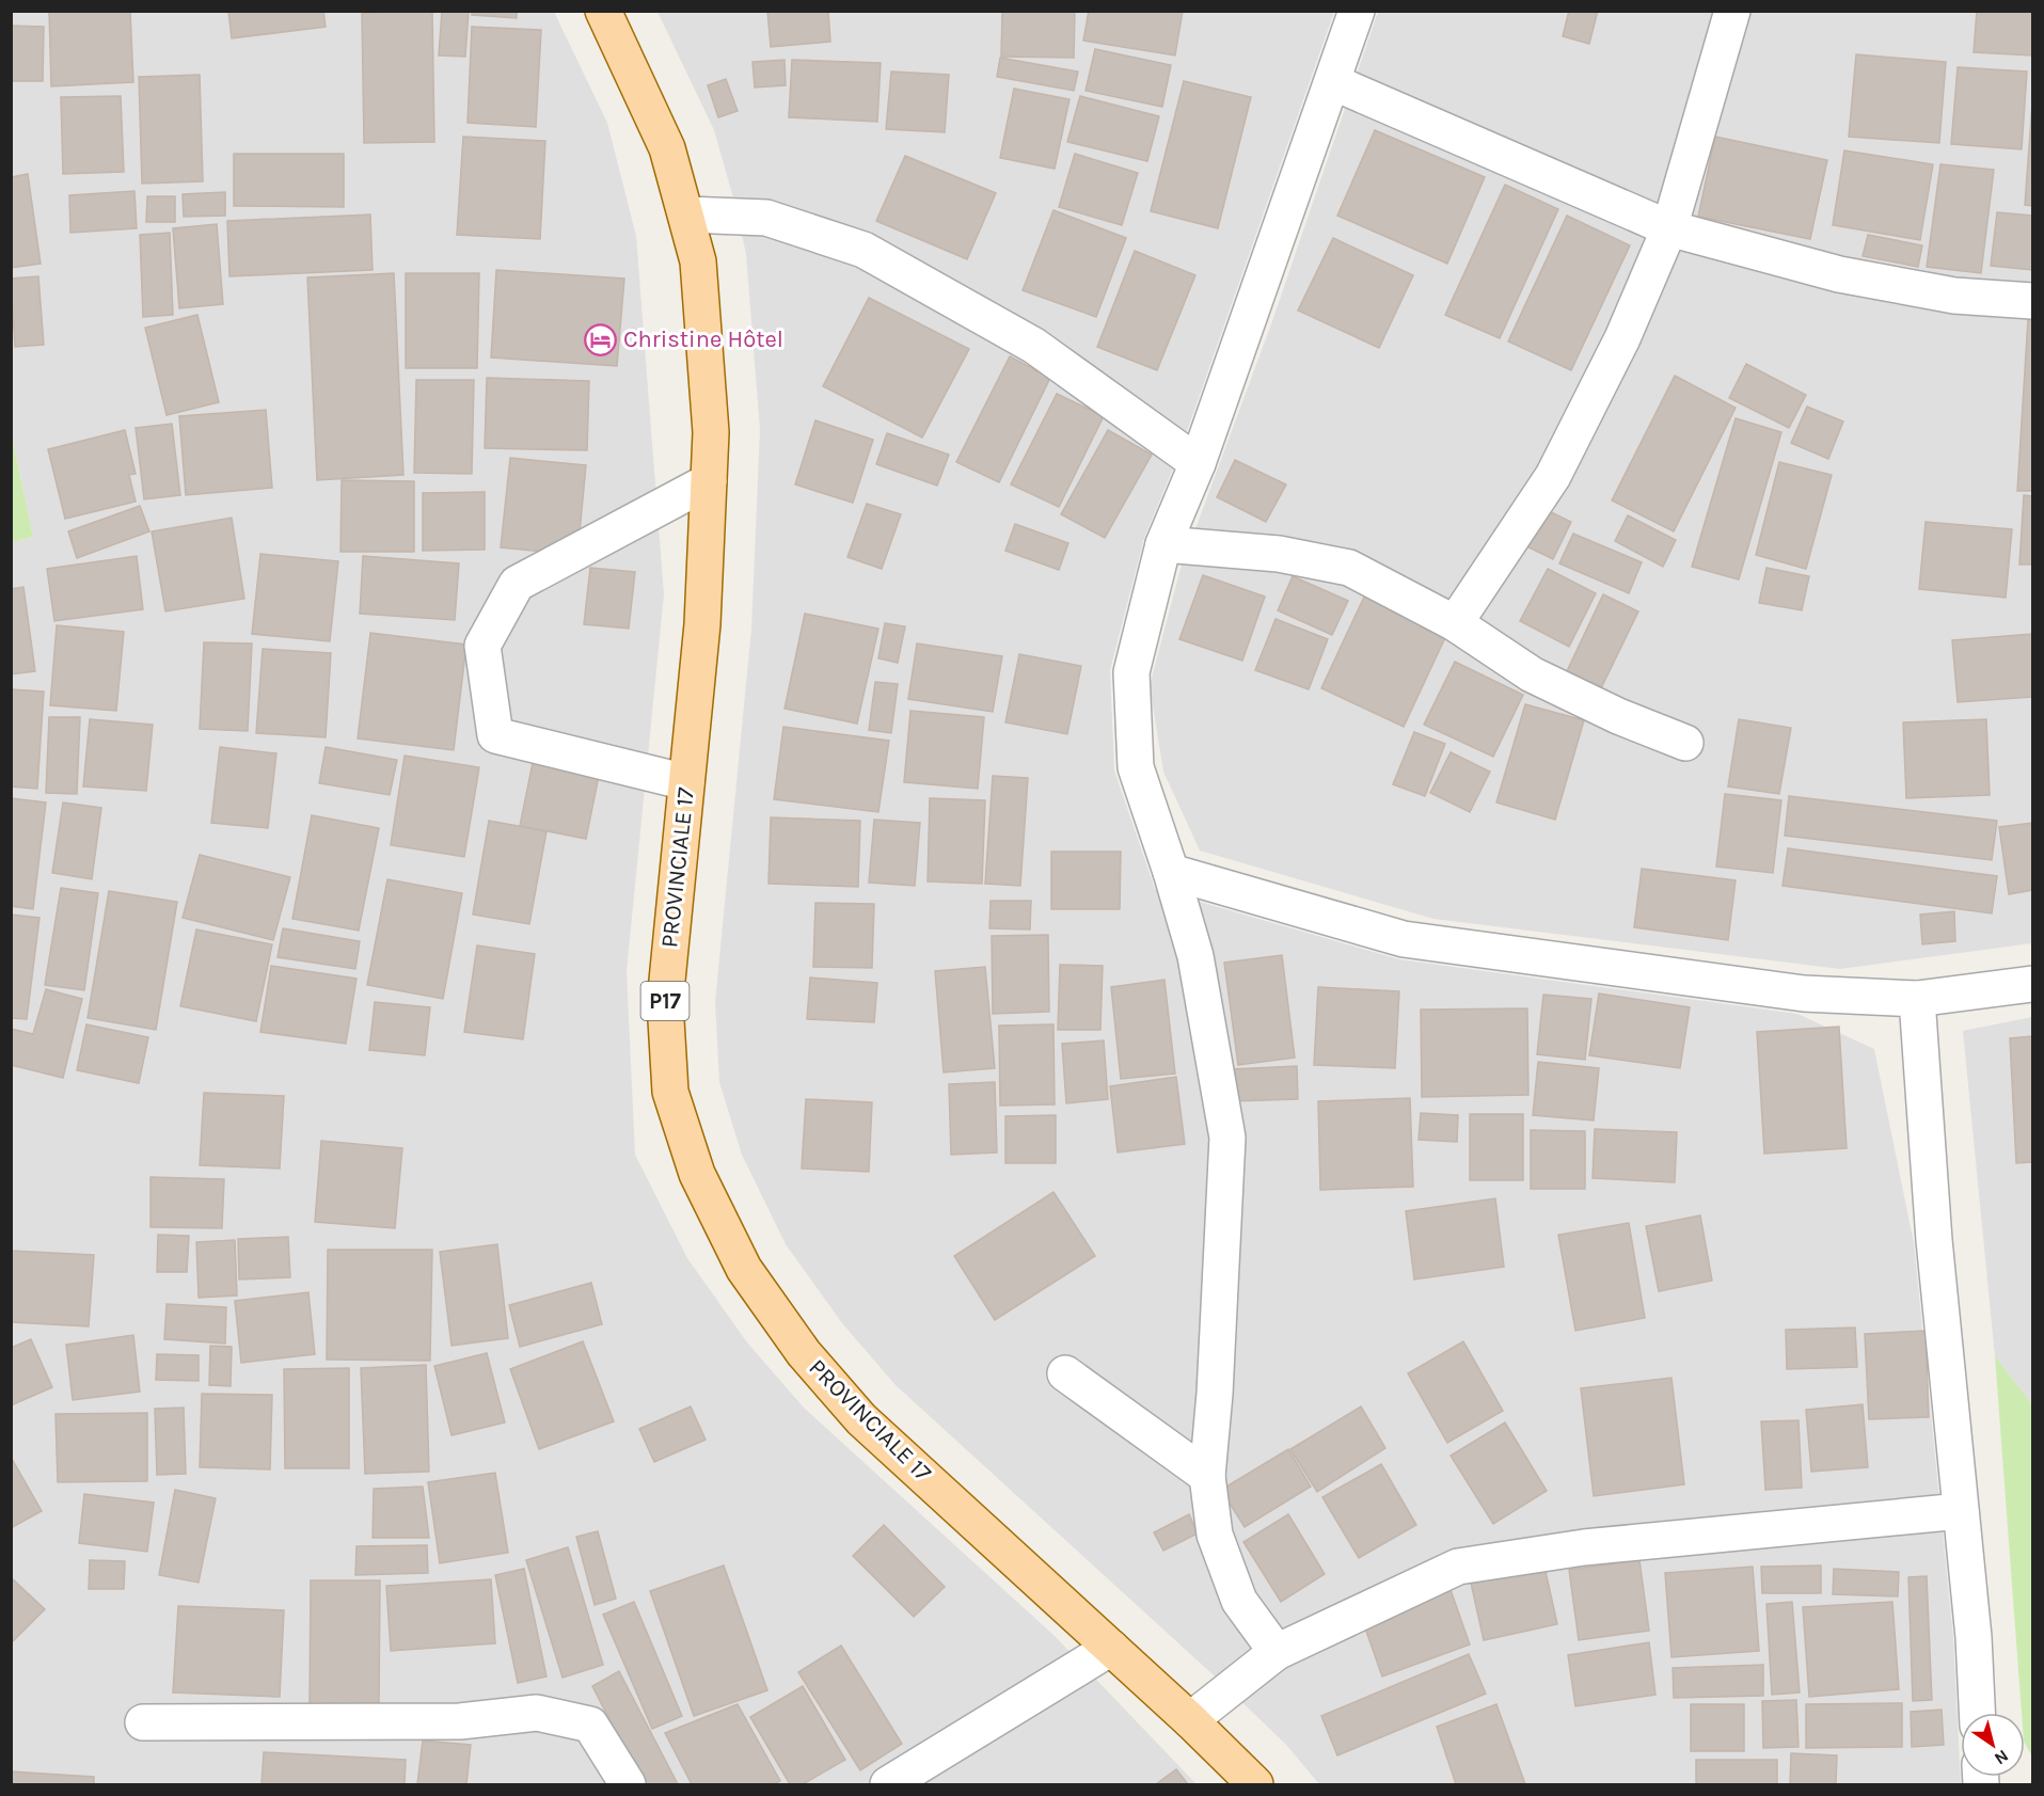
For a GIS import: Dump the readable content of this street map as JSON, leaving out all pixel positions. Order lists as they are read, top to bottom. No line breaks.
{"streets":{"main road":["PROVINCIALE 17","P17"]},"places":{"hotel":["Christine Hôtel"]},"north":"bottom right"}
